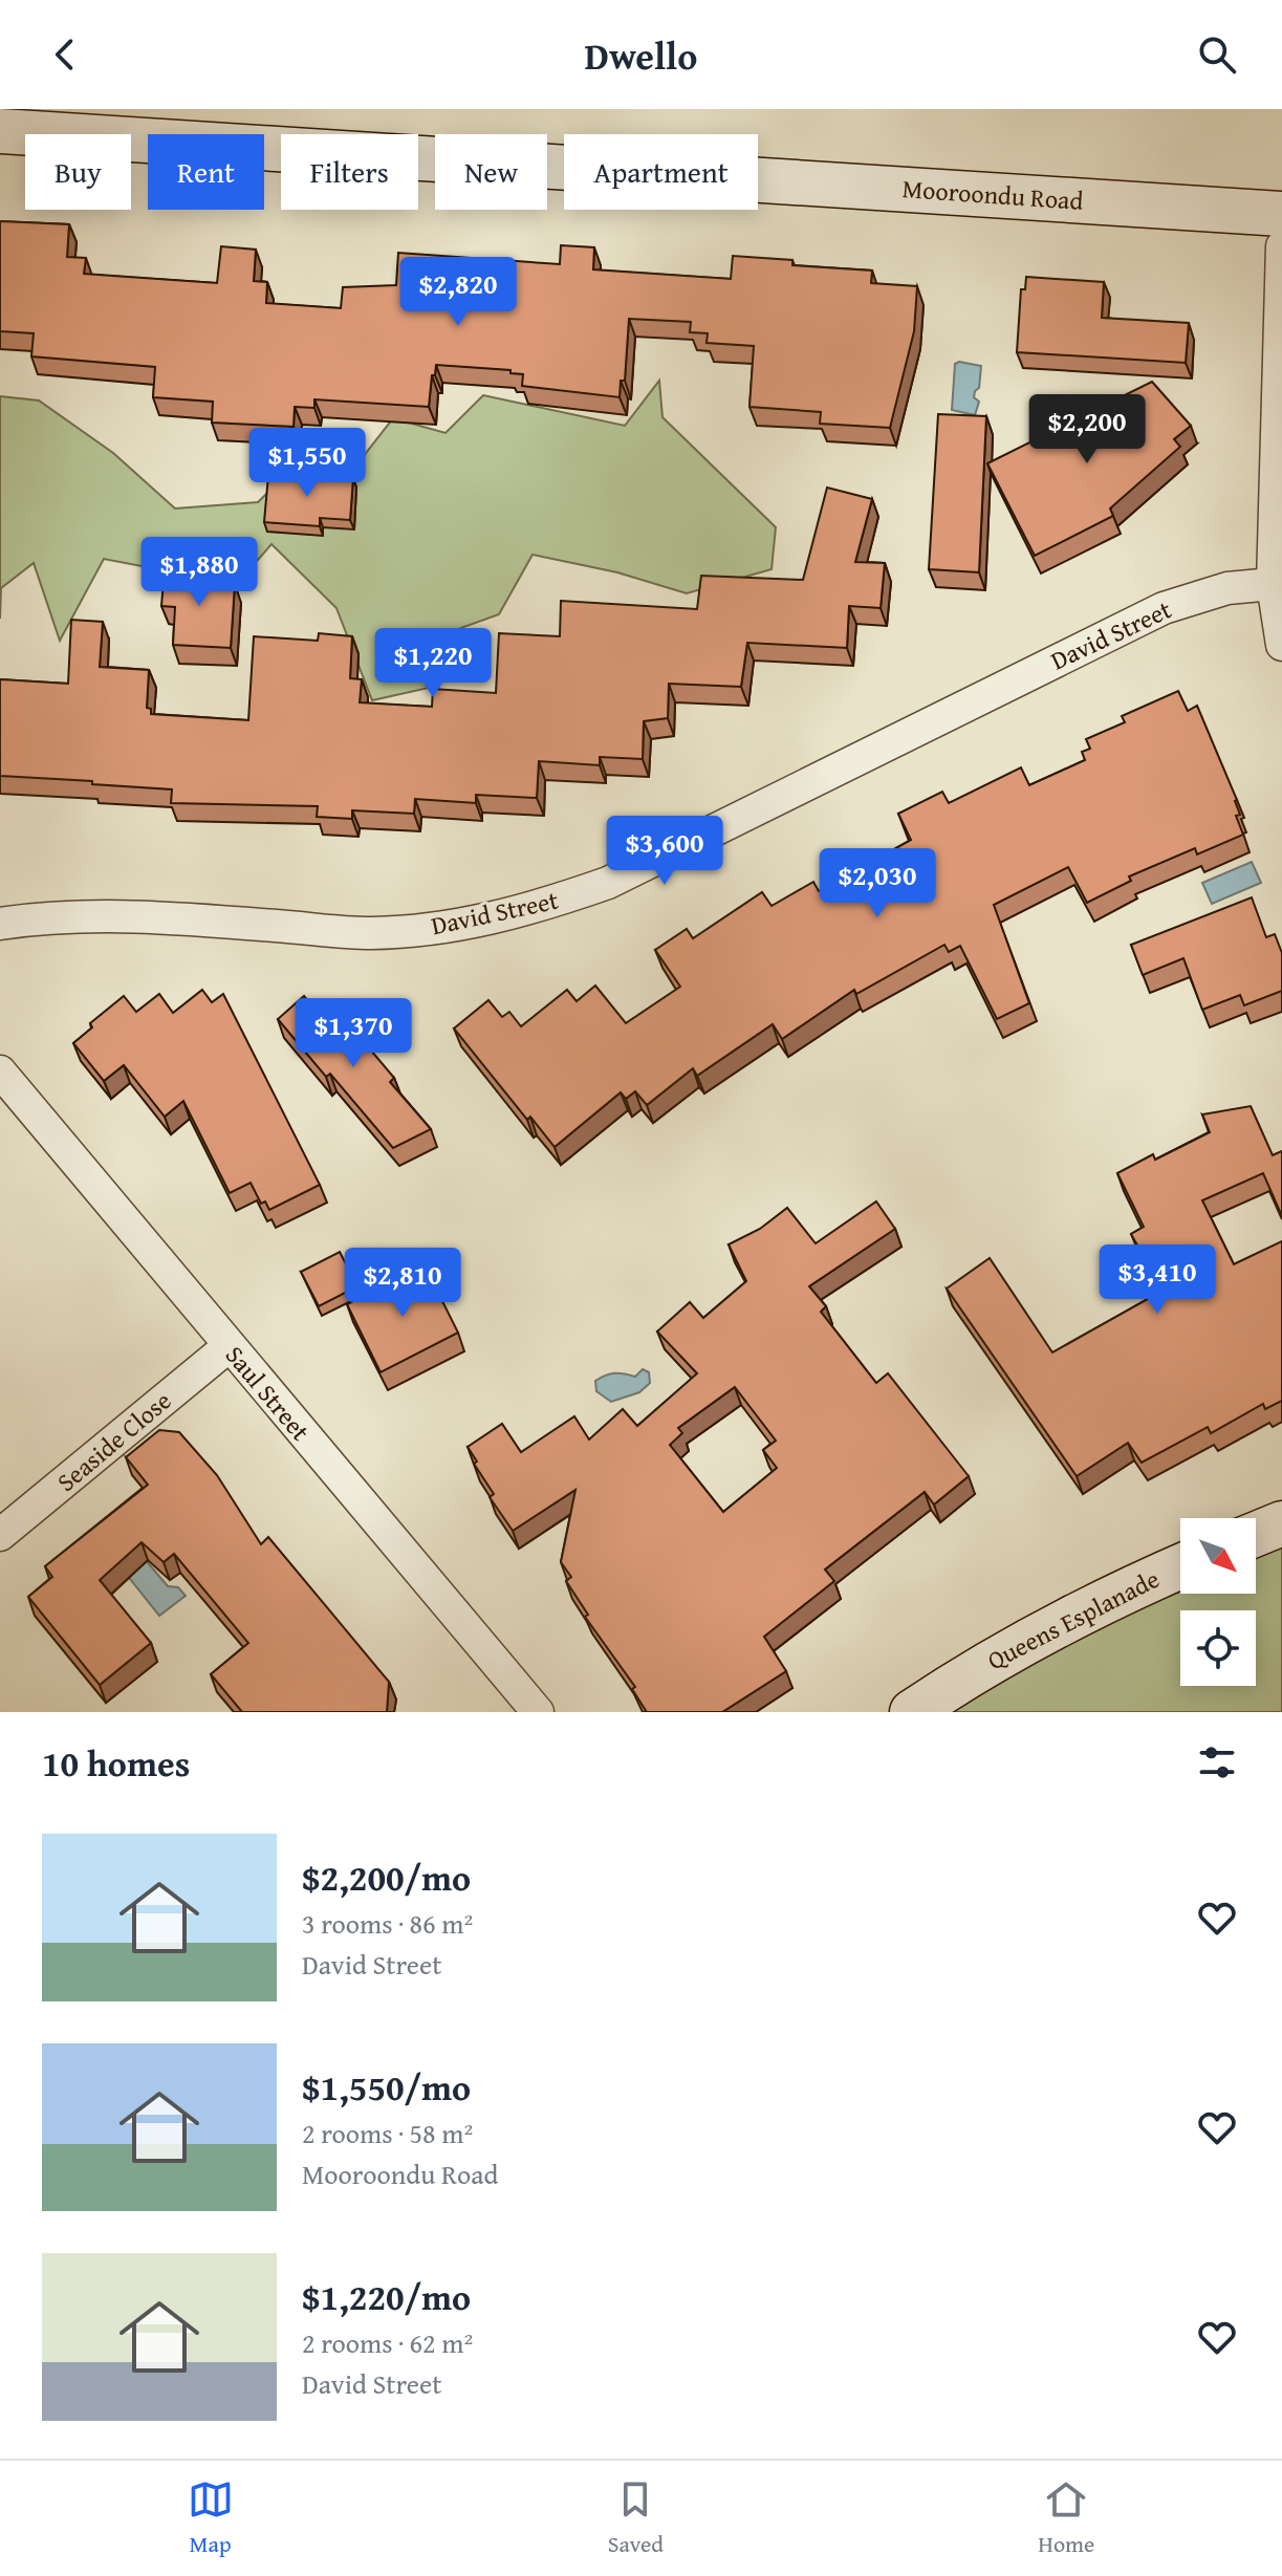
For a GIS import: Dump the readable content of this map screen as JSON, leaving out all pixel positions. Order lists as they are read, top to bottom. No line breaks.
{"streets":{"street":["Mooroondu Road","David Street","Saul Street","Seaside Close","Queens Esplanade"]},"crossings":[["Saul Street","Seaside Close"]],"north":"bottom right","page":{"header":"Dwello","chip":["Buy","Rent","Filters","New","Apartment"],"price":["$2,820","$2,200","$1,550","$1,880","$1,220","$3,600","$2,030","$1,370","$3,410","$2,810"],"heading":"10 homes","list":[{"name":"$2,200/mo","note":"3 rooms · 86 m² · David Street"},{"name":"$1,550/mo","note":"2 rooms · 58 m² · Mooroondu Road"},{"name":"$1,220/mo","note":"2 rooms · 62 m² · David Street"}],"tabs":["Map","Saved","Home"]}}
